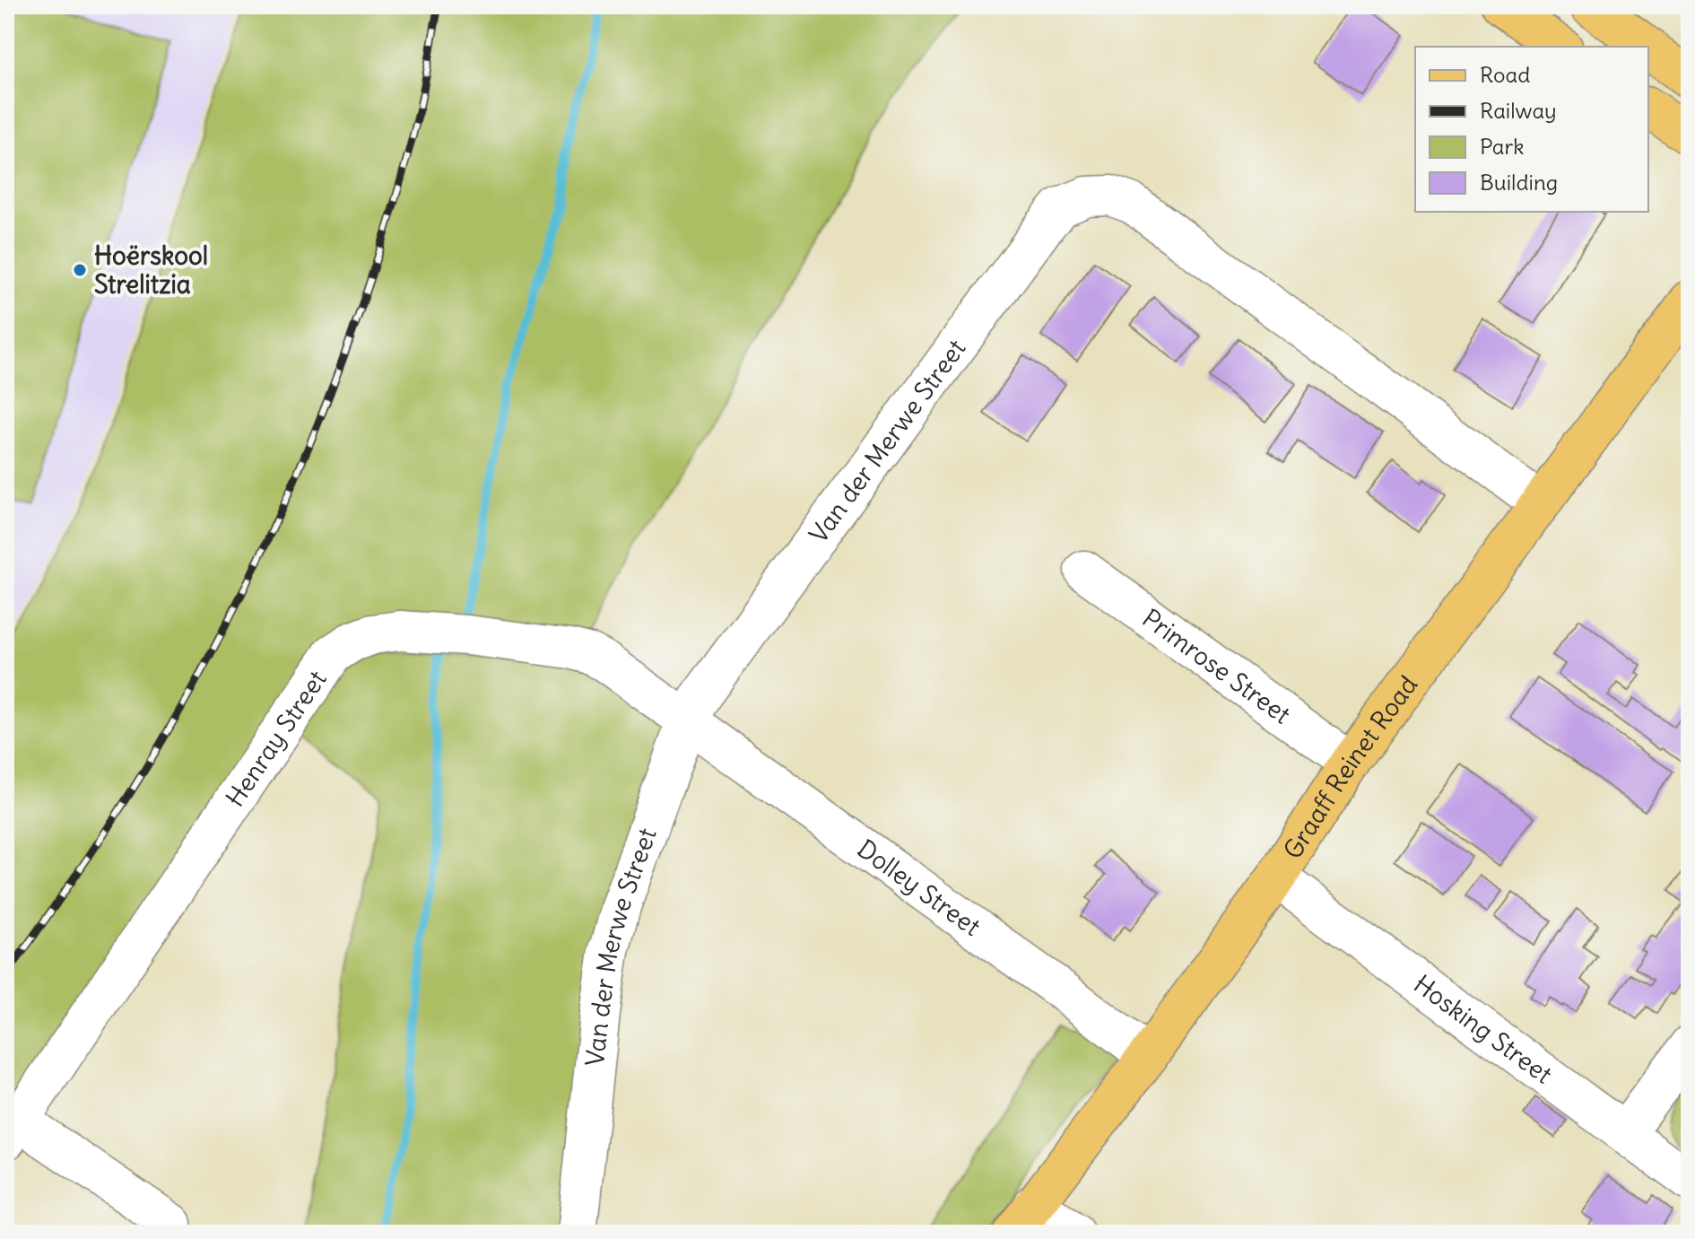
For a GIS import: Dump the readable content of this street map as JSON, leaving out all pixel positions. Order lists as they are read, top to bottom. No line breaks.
{"streets":{"main road":["Graaff Reinet Road"],"street":["Van der Merwe Street","Primrose Street","Henray Street","Dolley Street","Hosking Street"]},"crossings":[["Van der Merwe Street","Henray Street"],["Van der Merwe Street","Graaff Reinet Road"],["Van der Merwe Street","Dolley Street"],["Primrose Street","Graaff Reinet Road"],["Henray Street","Dolley Street"],["Graaff Reinet Road","Dolley Street"],["Graaff Reinet Road","Hosking Street"]],"places":["Hoërskool Strelitzia"],"legend":["Road","Railway","Park","Building"]}
